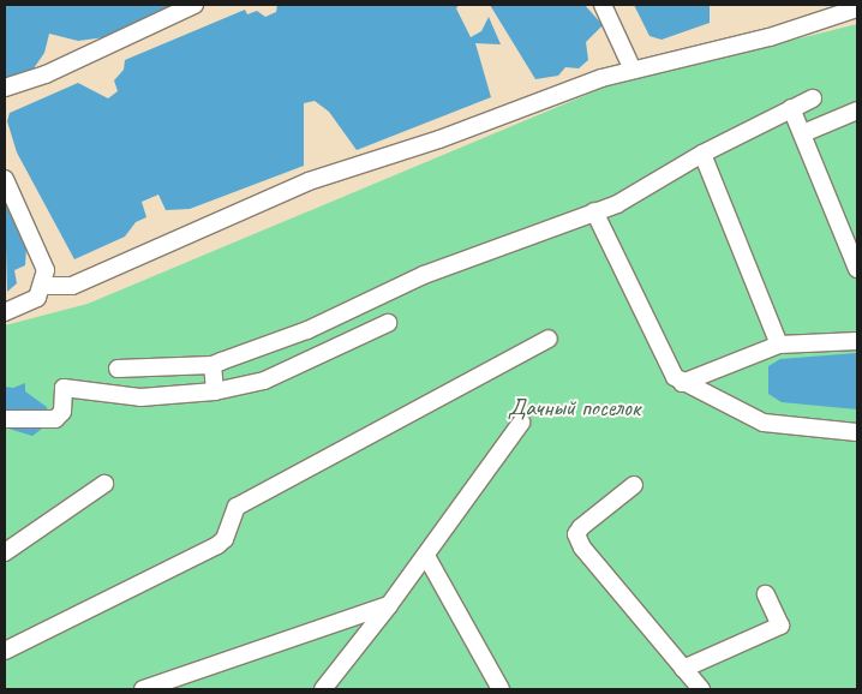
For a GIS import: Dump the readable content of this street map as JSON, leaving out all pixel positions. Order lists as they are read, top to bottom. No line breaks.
{"parks":["Дачный поселок"]}
